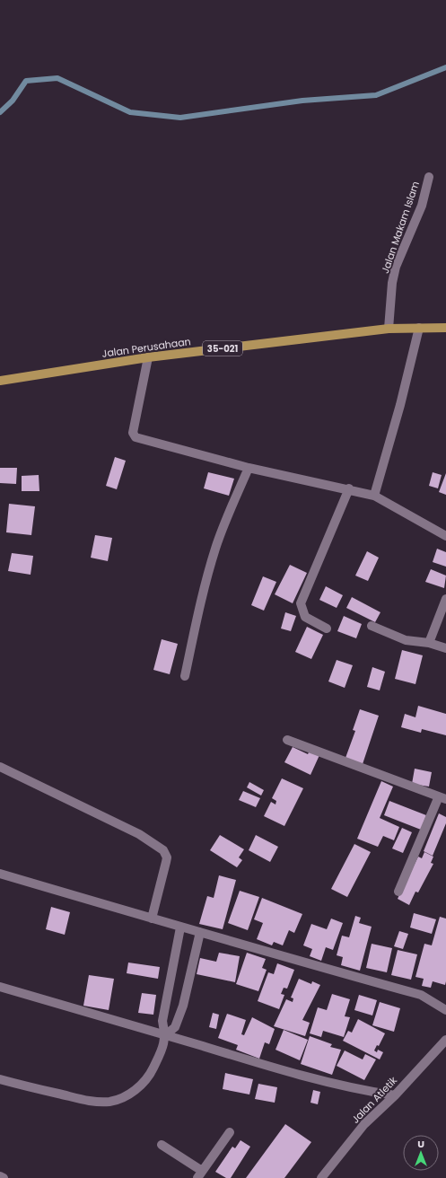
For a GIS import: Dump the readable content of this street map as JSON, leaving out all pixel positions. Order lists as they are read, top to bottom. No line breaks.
{"streets":{"main road":["Jalan Perusahaan","35-021"],"street":["Jalan Makam Islam","Jalan Atletik"]},"crossings":[["Jalan Makam Islam","Jalan Perusahaan"]],"north":"top"}
